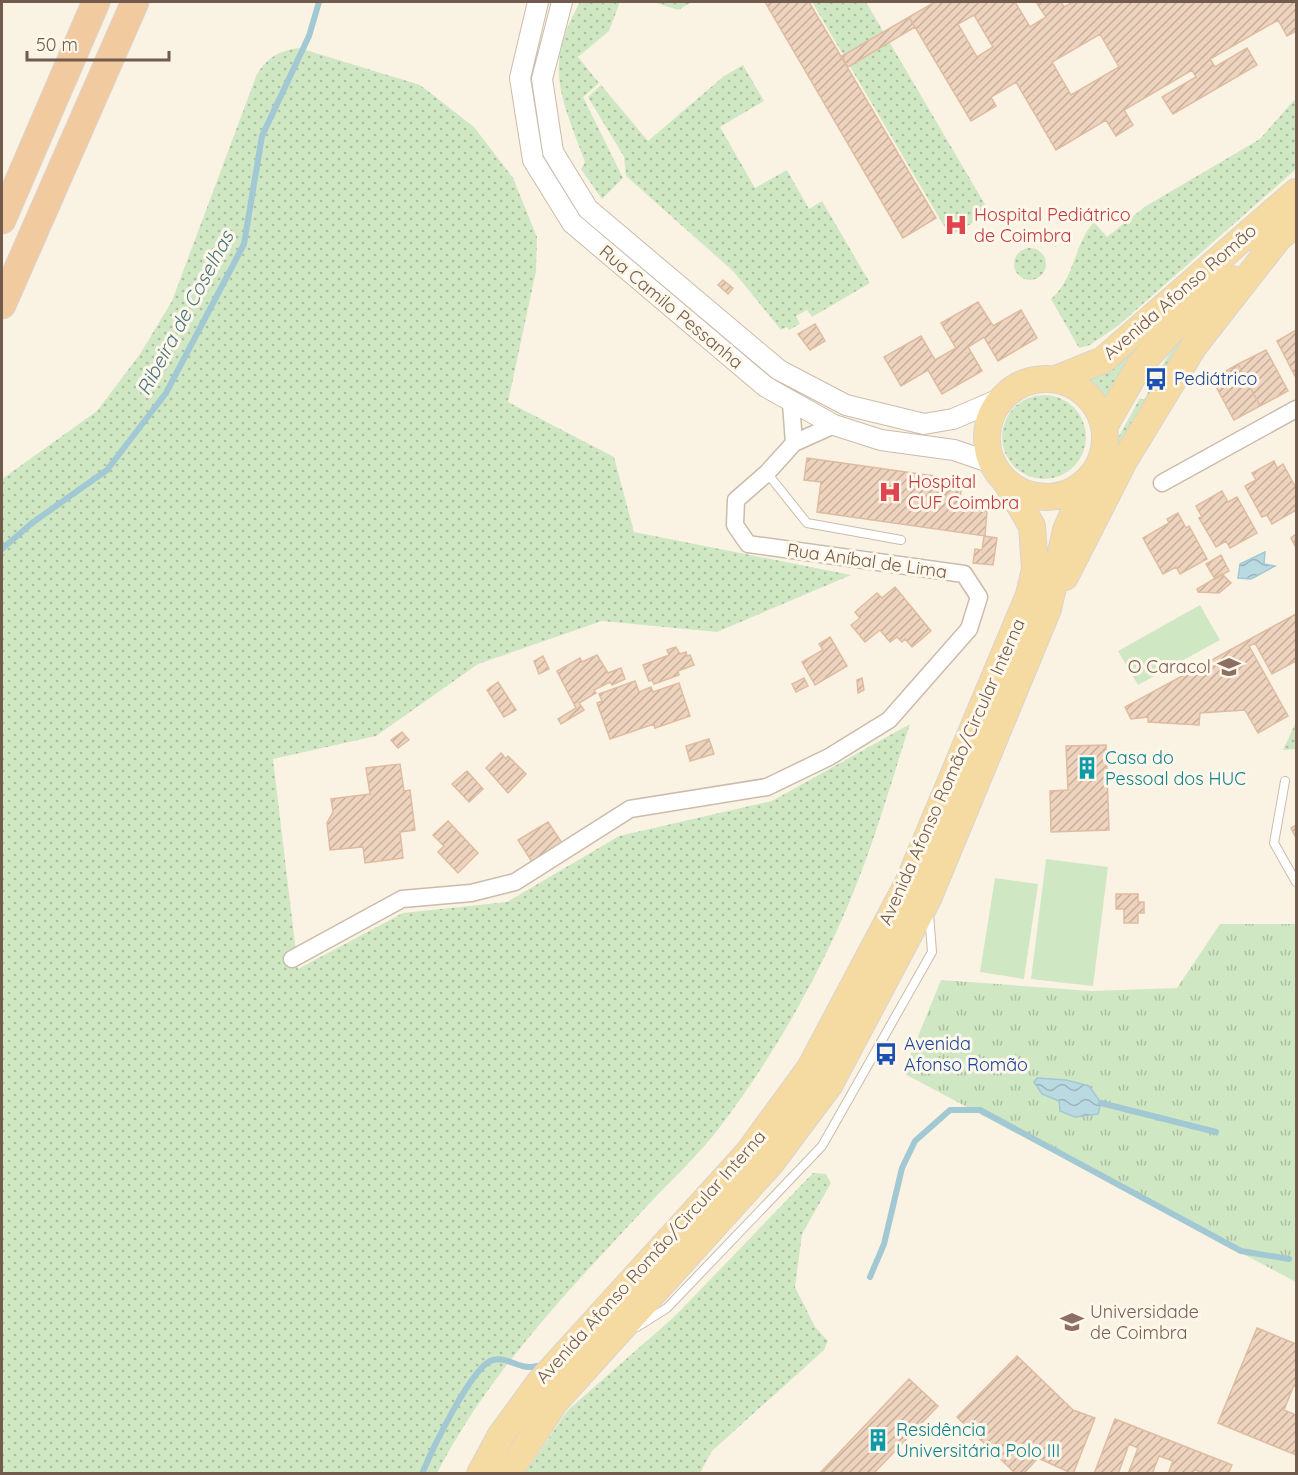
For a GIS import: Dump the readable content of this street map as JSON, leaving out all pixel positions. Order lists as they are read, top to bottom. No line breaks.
{"streets":{"main road":["Avenida Afonso Romão","Avenida Afonso Romão/Circular Interna"],"street":["Rua Camilo Pessanha","Rua Aníbal de Lima"]},"crossings":[["Avenida Afonso Romão","Rua Camilo Pessanha"],["Avenida Afonso Romão","Avenida Afonso Romão/Circular Interna"],["Rua Camilo Pessanha","Avenida Afonso Romão/Circular Interna"]],"water":["Ribeira de Coselhas"],"places":{"hospital":["Hospital Pediátrico de Coimbra","Hospital CUF Coimbra"],"bus stop":["Pediátrico","Avenida Afonso Romão"],"school or university":["O Caracol","Universidade de Coimbra"],"building":["Casa do Pessoal dos HUC","Residência Universitária Polo III"]},"scale_bar":"50 m"}
